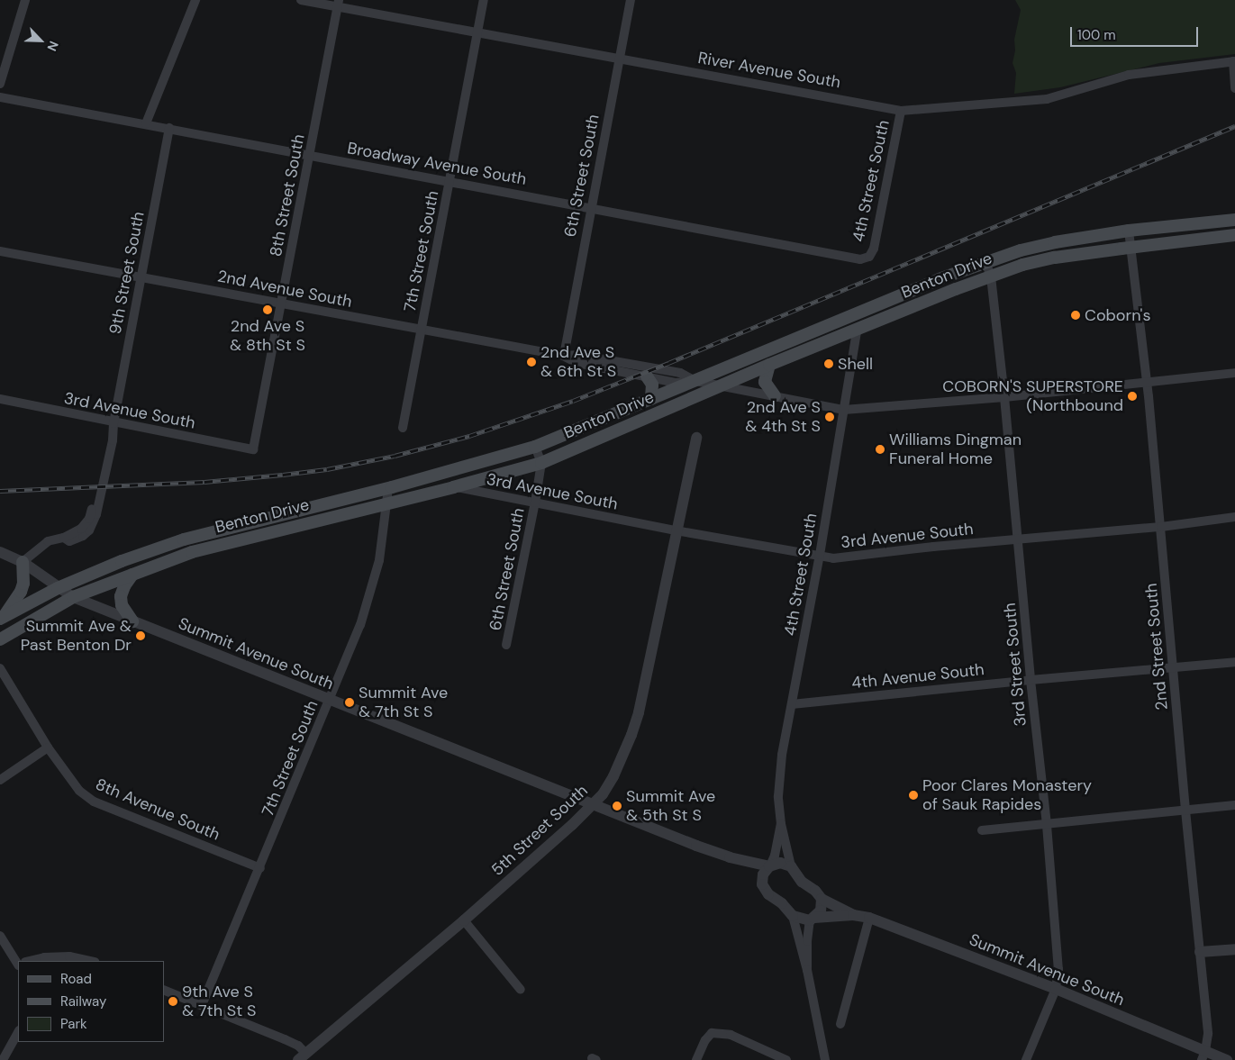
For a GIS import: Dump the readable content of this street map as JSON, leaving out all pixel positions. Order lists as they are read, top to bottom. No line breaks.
{"streets":{"main road":["Benton Drive"],"street":["River Avenue South","Broadway Avenue South","6th Street South","4th Street South","8th Street South","7th Street South","9th Street South","2nd Avenue South","3rd Avenue South","2nd Street South","Summit Avenue South","3rd Street South","4th Avenue South","8th Avenue South","5th Street South"]},"crossings":[["River Avenue South","6th Street South"],["River Avenue South","4th Street South"],["River Avenue South","8th Street South"],["River Avenue South","7th Street South"],["Broadway Avenue South","6th Street South"],["Broadway Avenue South","4th Street South"],["Broadway Avenue South","8th Street South"],["Broadway Avenue South","7th Street South"],["Broadway Avenue South","9th Street South"],["6th Street South","Benton Drive"],["6th Street South","2nd Avenue South"],["6th Street South","3rd Avenue South"],["4th Street South","Benton Drive"],["4th Street South","2nd Avenue South"],["4th Street South","3rd Avenue South"],["4th Street South","Summit Avenue South"],["4th Street South","4th Avenue South"],["8th Street South","2nd Avenue South"],["8th Street South","3rd Avenue South"],["7th Street South","Benton Drive"],["7th Street South","2nd Avenue South"],["7th Street South","Summit Avenue South"],["7th Street South","8th Avenue South"],["9th Street South","2nd Avenue South"],["9th Street South","3rd Avenue South"],["9th Street South","Summit Avenue South"],["Benton Drive","2nd Avenue South"],["Benton Drive","3rd Avenue South"],["Benton Drive","2nd Street South"],["Benton Drive","Summit Avenue South"],["Benton Drive","3rd Street South"],["2nd Avenue South","2nd Street South"],["2nd Avenue South","3rd Street South"],["3rd Avenue South","2nd Street South"],["3rd Avenue South","3rd Street South"],["3rd Avenue South","5th Street South"],["2nd Street South","Summit Avenue South"],["2nd Street South","4th Avenue South"],["Summit Avenue South","3rd Street South"],["Summit Avenue South","5th Street South"],["3rd Street South","4th Avenue South"]],"places":["2nd Ave S & 8th St S","Coborn's","2nd Ave S & 6th St S","Shell","COBORN'S SUPERSTORE (Northbound","2nd Ave S & 4th St S","Williams Dingman Funeral Home","Summit Ave & Past Benton Dr","Summit Ave & 7th St S","Poor Clares Monastery of Sauk Rapides","Summit Ave & 5th St S","9th Ave S & 7th St S"],"legend":["Road","Railway","Park"],"scale_bar":"100 m","north":"bottom right"}
